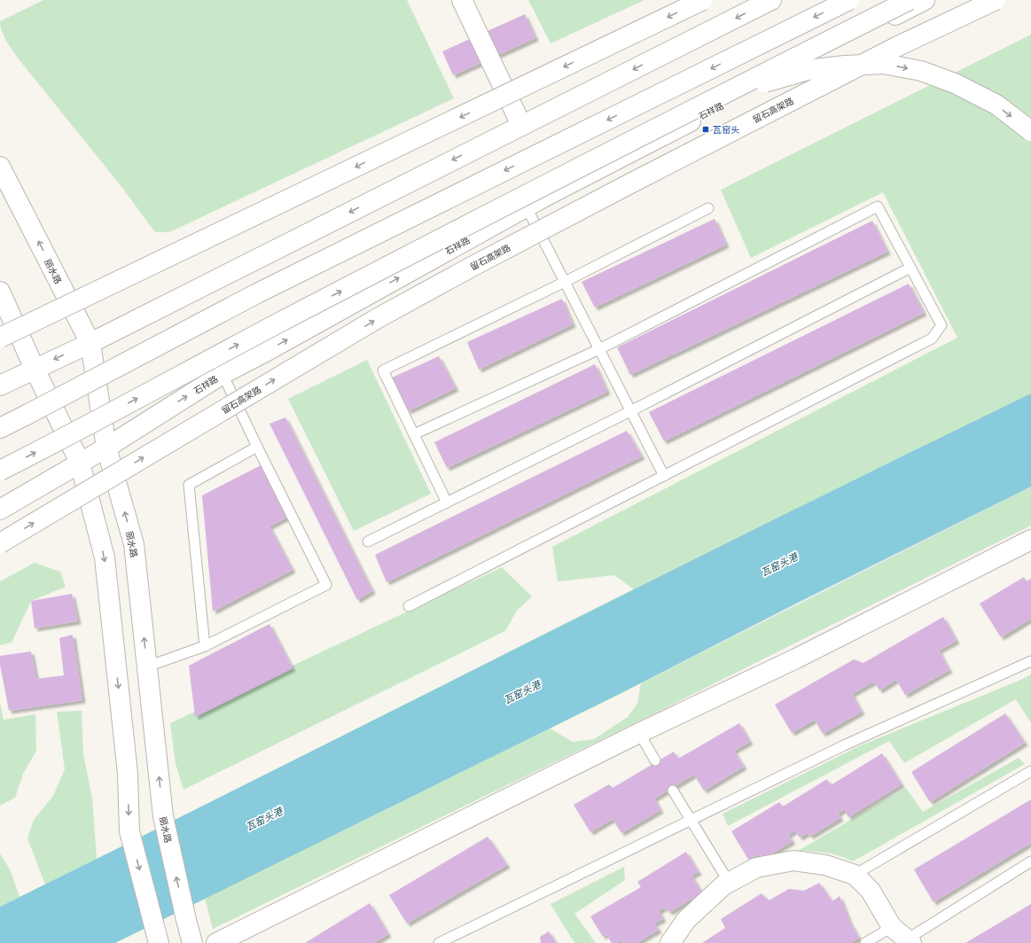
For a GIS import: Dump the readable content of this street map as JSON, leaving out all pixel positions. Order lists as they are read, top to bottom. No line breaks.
{"streets":{"main road":["留石高架路","石祥路","丽水路"]},"crossings":[["石祥路","丽水路"]],"water":["瓦窑头港"],"places":{"transit":["瓦窑头"]}}
